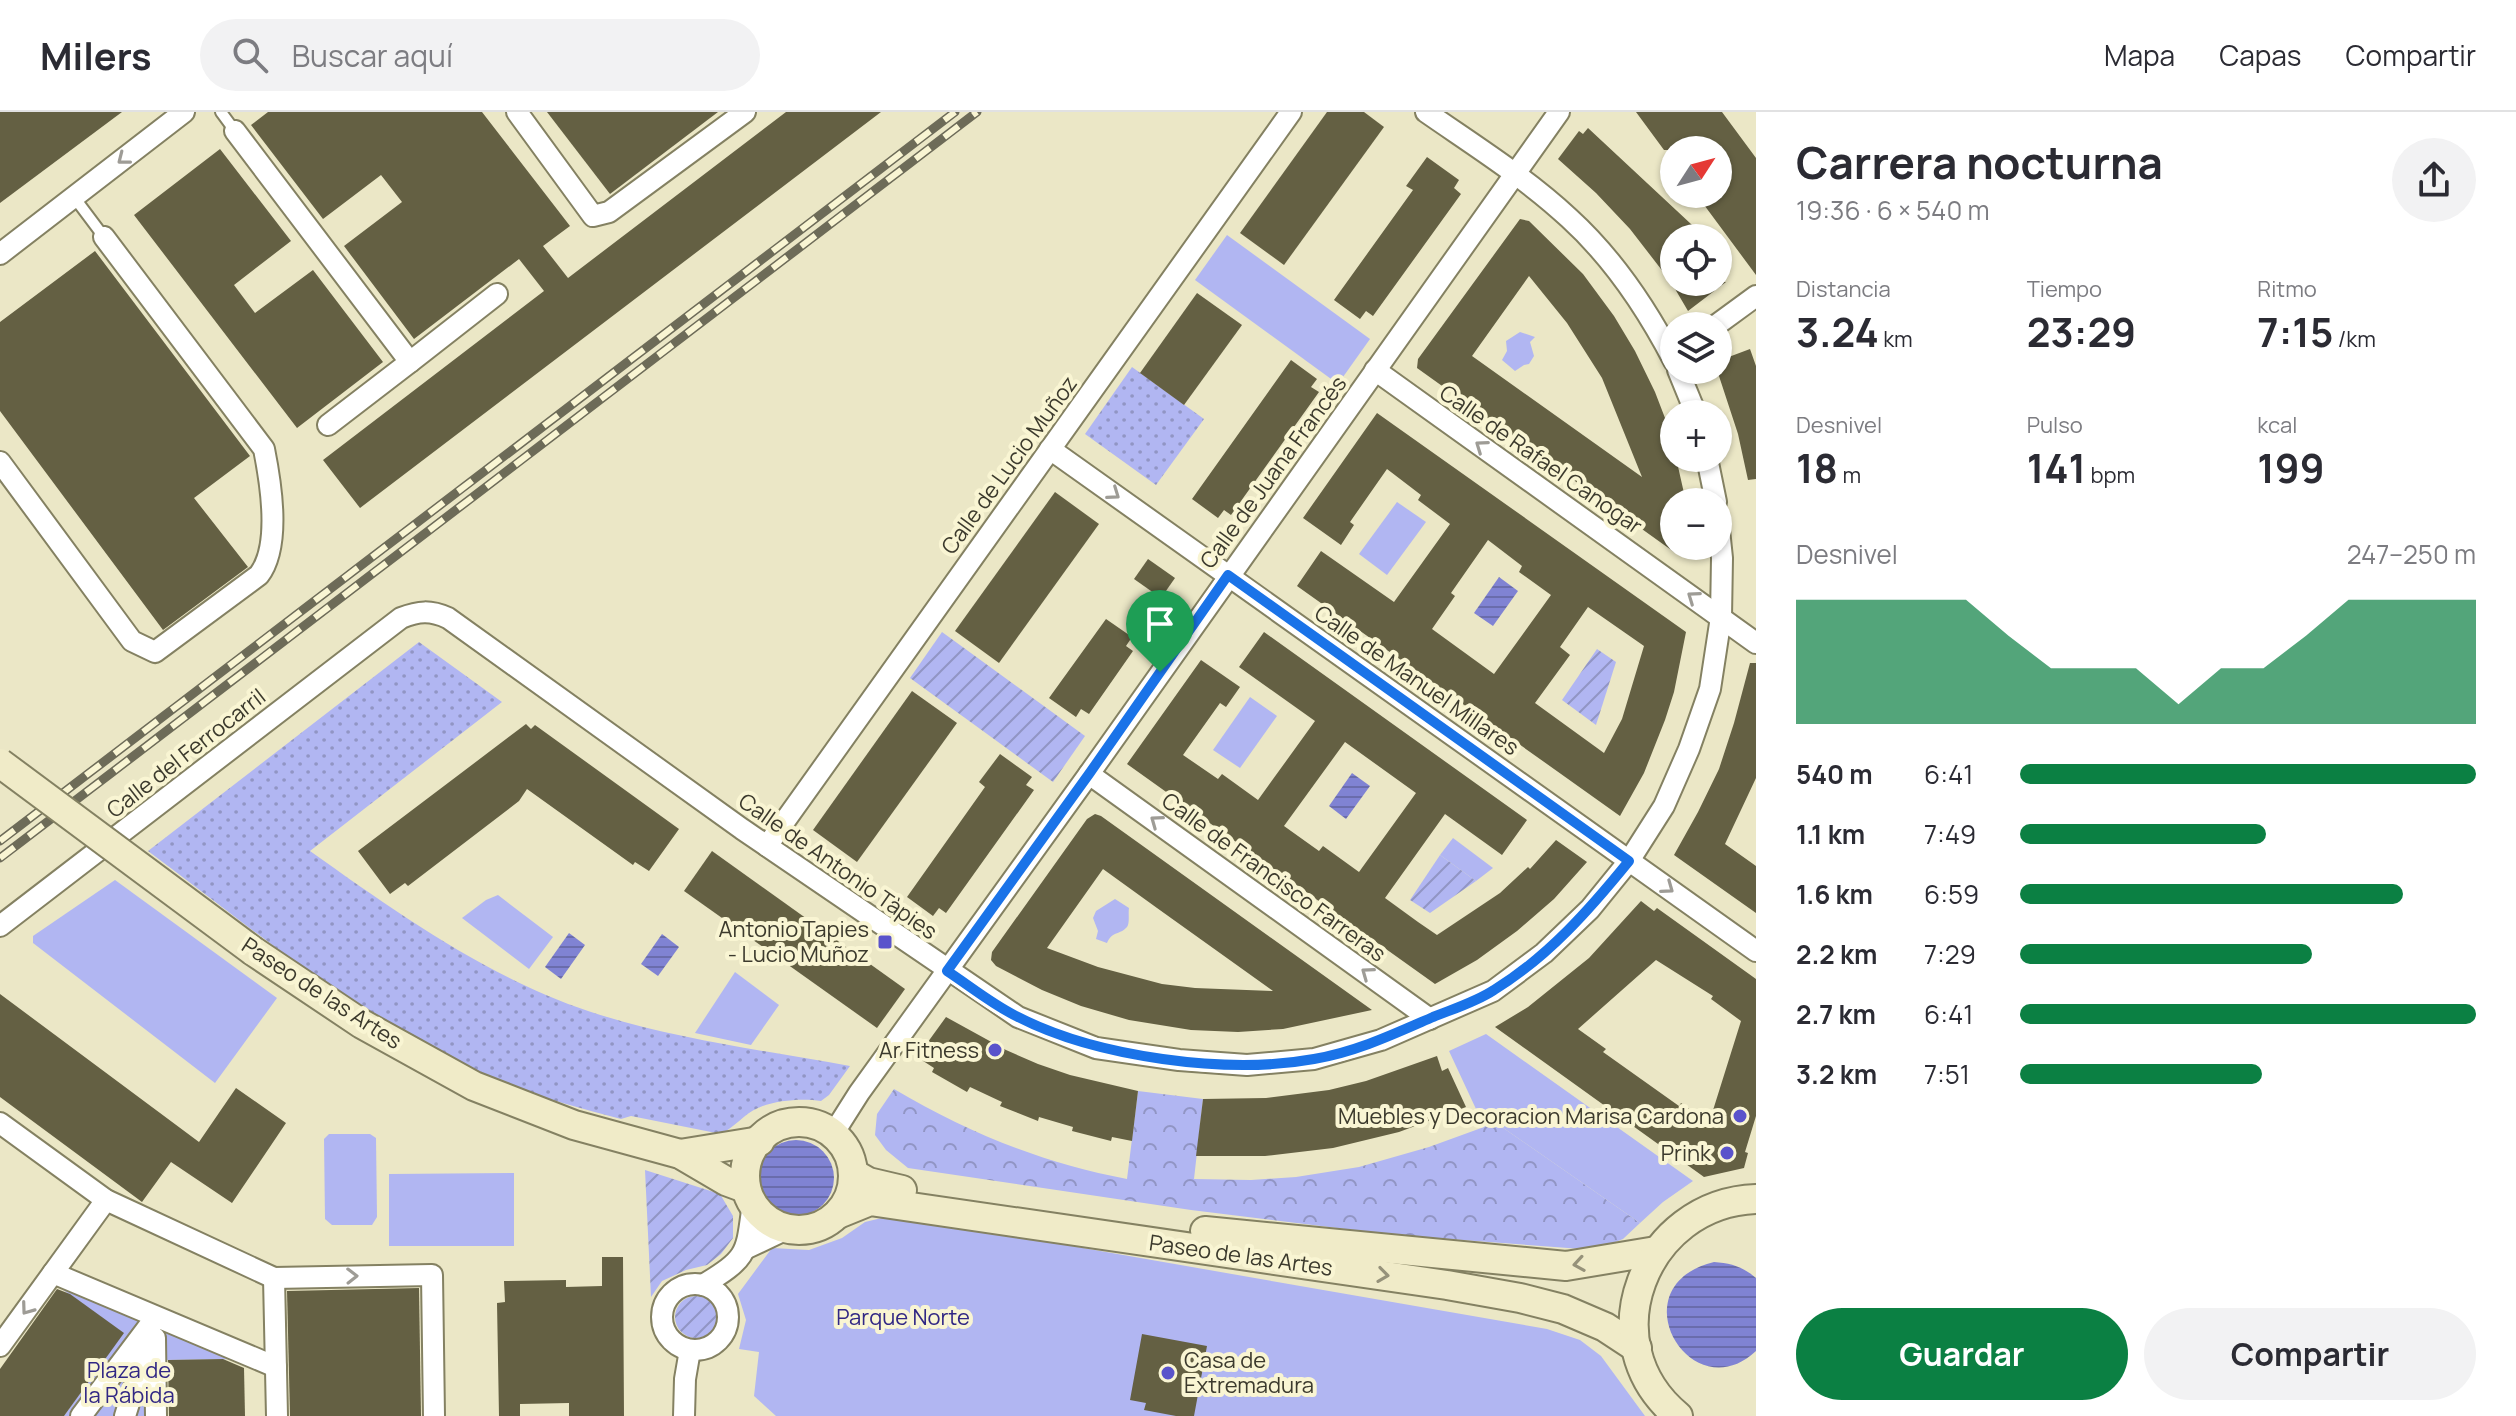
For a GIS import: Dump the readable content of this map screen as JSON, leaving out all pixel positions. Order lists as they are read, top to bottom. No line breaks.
{"streets":{"main road":["Paseo de las Artes"],"street":["Calle de Rafael Canogar","Calle de Lucio Muñoz","Calle de Juana Francés","Calle de Manuel Millares","Calle del Ferrocarril","Calle de Antonio Tàpies","Calle de Francisco Farreras"]},"crossings":[["Calle de Rafael Canogar","Calle de Juana Francés"],["Calle de Rafael Canogar","Calle de Antonio Tàpies"],["Calle de Lucio Muñoz","Calle de Manuel Millares"],["Calle de Lucio Muñoz","Calle de Antonio Tàpies"],["Calle de Juana Francés","Calle de Manuel Millares"],["Calle de Juana Francés","Calle de Antonio Tàpies"],["Calle de Juana Francés","Calle de Francisco Farreras"],["Calle de Juana Francés","Paseo de las Artes"],["Calle de Manuel Millares","Calle de Antonio Tàpies"],["Calle del Ferrocarril","Calle de Antonio Tàpies"],["Calle de Antonio Tàpies","Calle de Francisco Farreras"]],"one_way":["Calle de Rafael Canogar","Calle de Manuel Millares","Calle de Francisco Farreras"],"parks":["Parque Norte","Plaza de la Rábida"],"places":{"transit":["Antonio Tapies - Lucio Muñoz"],"other":["Ar Fitness","Muebles y Decoracion Marisa Cardona","Prink","Casa de Extremadura"]},"north":"top right","page":{"header":"Milers","search":"Buscar aquí","nav":["Mapa","Capas","Compartir"],"heading":["Carrera nocturna","19:36 · 6 × 540 m"],"map_buttons":["+","−"],"stats":[["Distancia","3.24 km"],["Tiempo","23:29"],["Ritmo","7:15 /km"],["Desnivel","18 m"],["Pulso","141 bpm"],["kcal","199"]],"chart":["Desnivel","247–250 m"],"list":[{"name":"540 m","note":"6:41"},{"name":"1.1 km","note":"7:49"},{"name":"1.6 km","note":"6:59"},{"name":"2.2 km","note":"7:29"},{"name":"2.7 km","note":"6:41"},{"name":"3.2 km","note":"7:51"}],"buttons":["Guardar","Compartir"]}}
